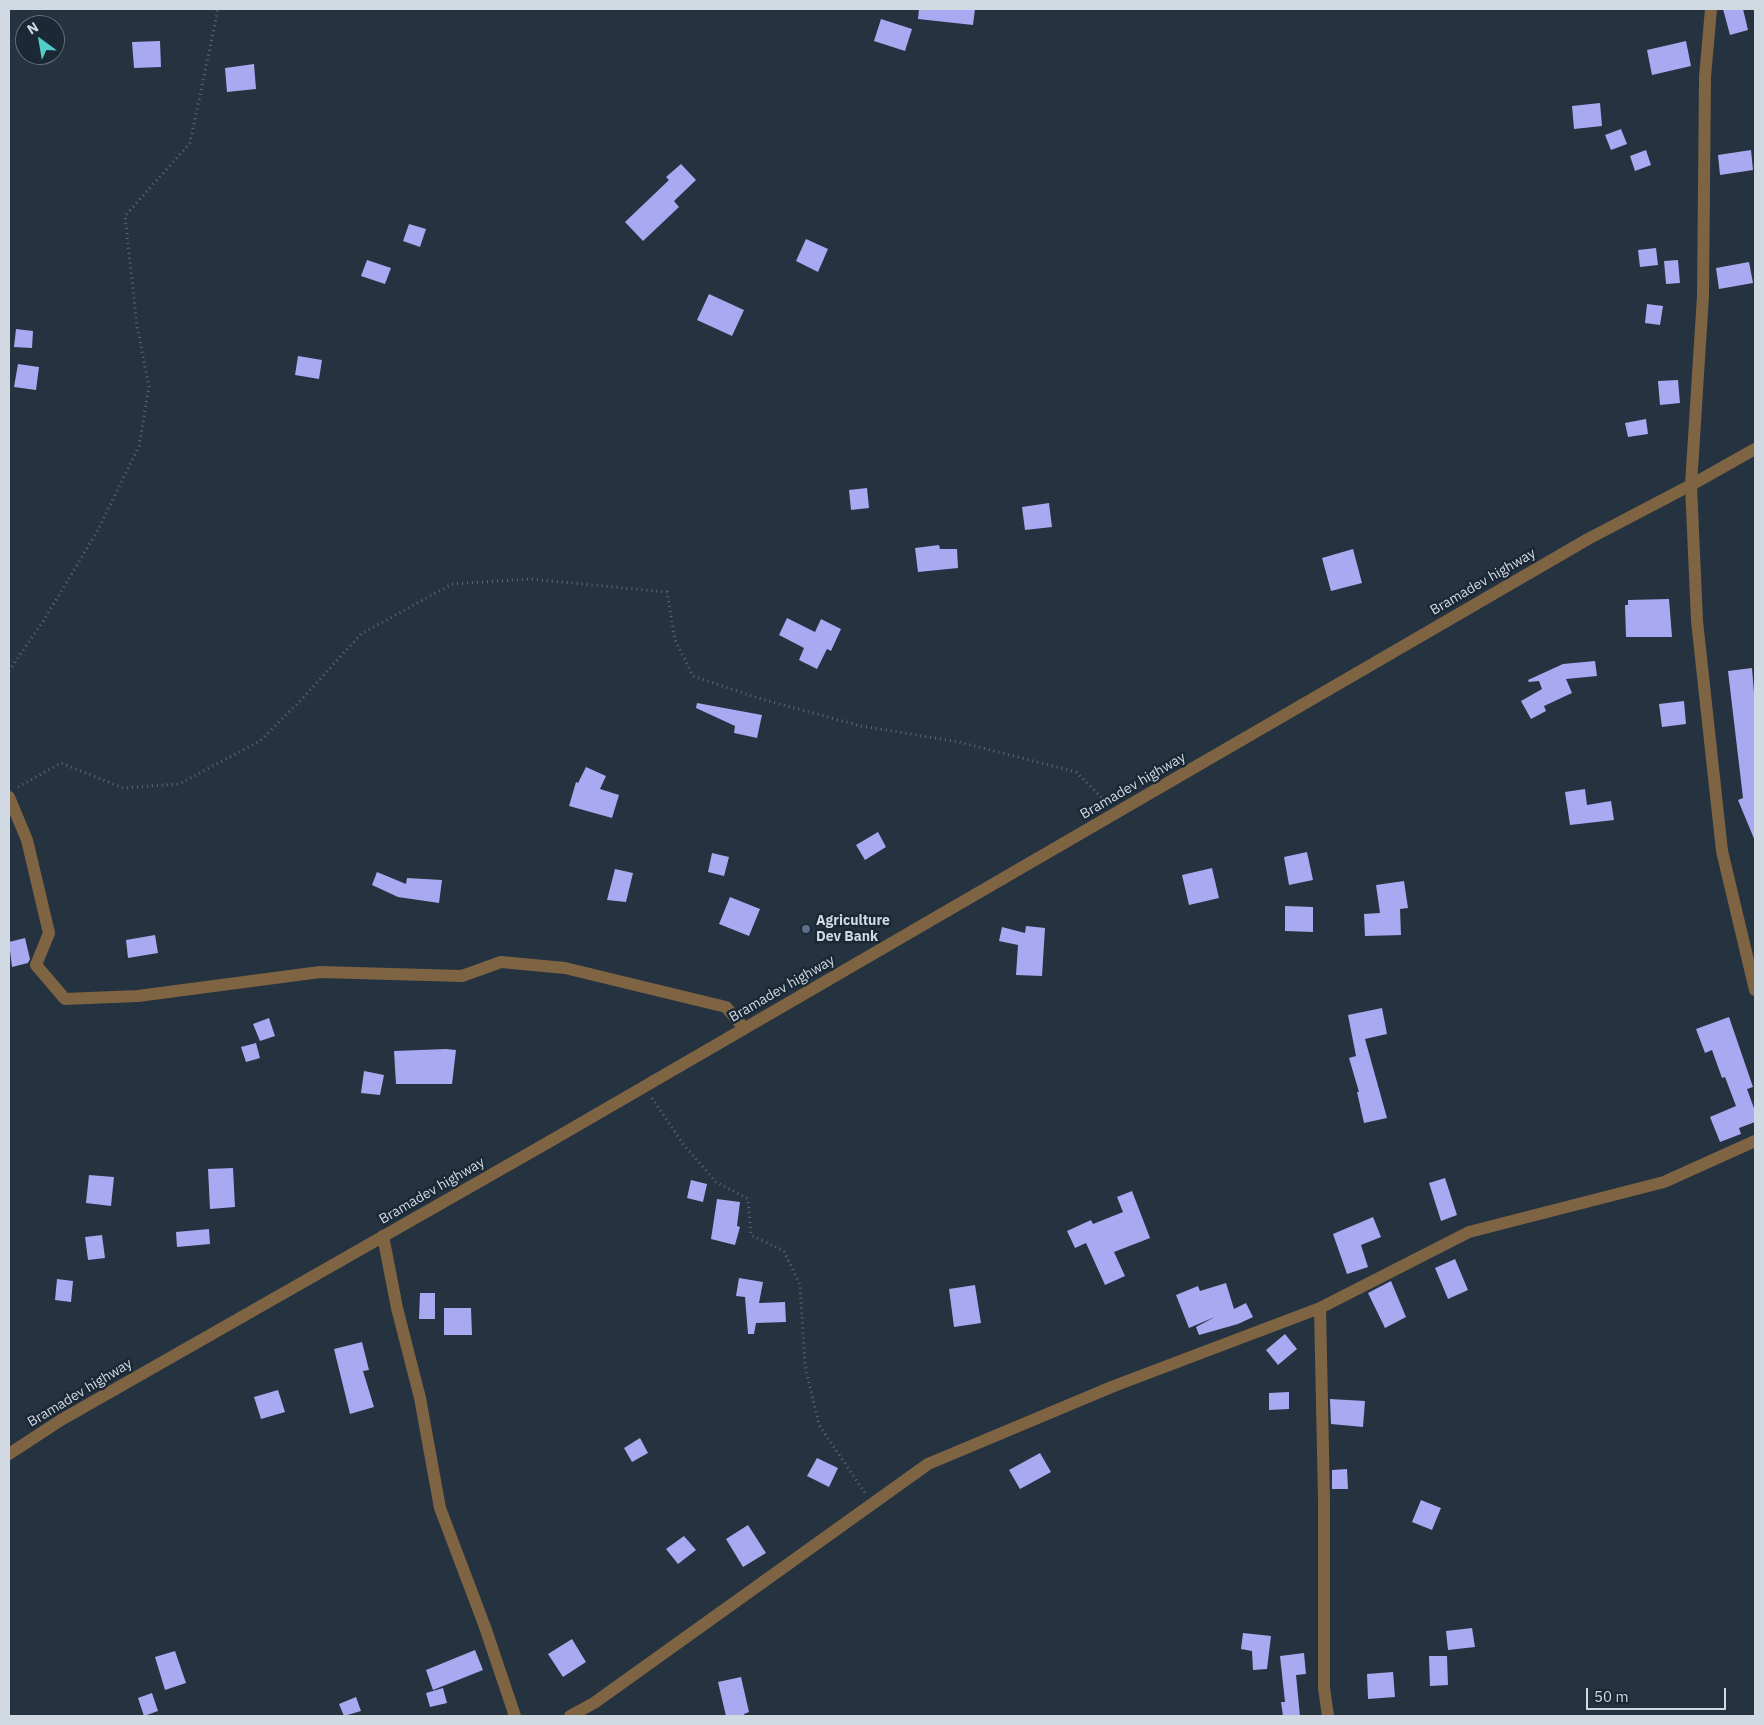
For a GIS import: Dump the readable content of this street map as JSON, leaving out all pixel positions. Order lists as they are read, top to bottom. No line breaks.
{"streets":{"street":["Bramadev highway"]},"places":["Agriculture Dev Bank"],"scale_bar":"50 m","north":"top left"}
